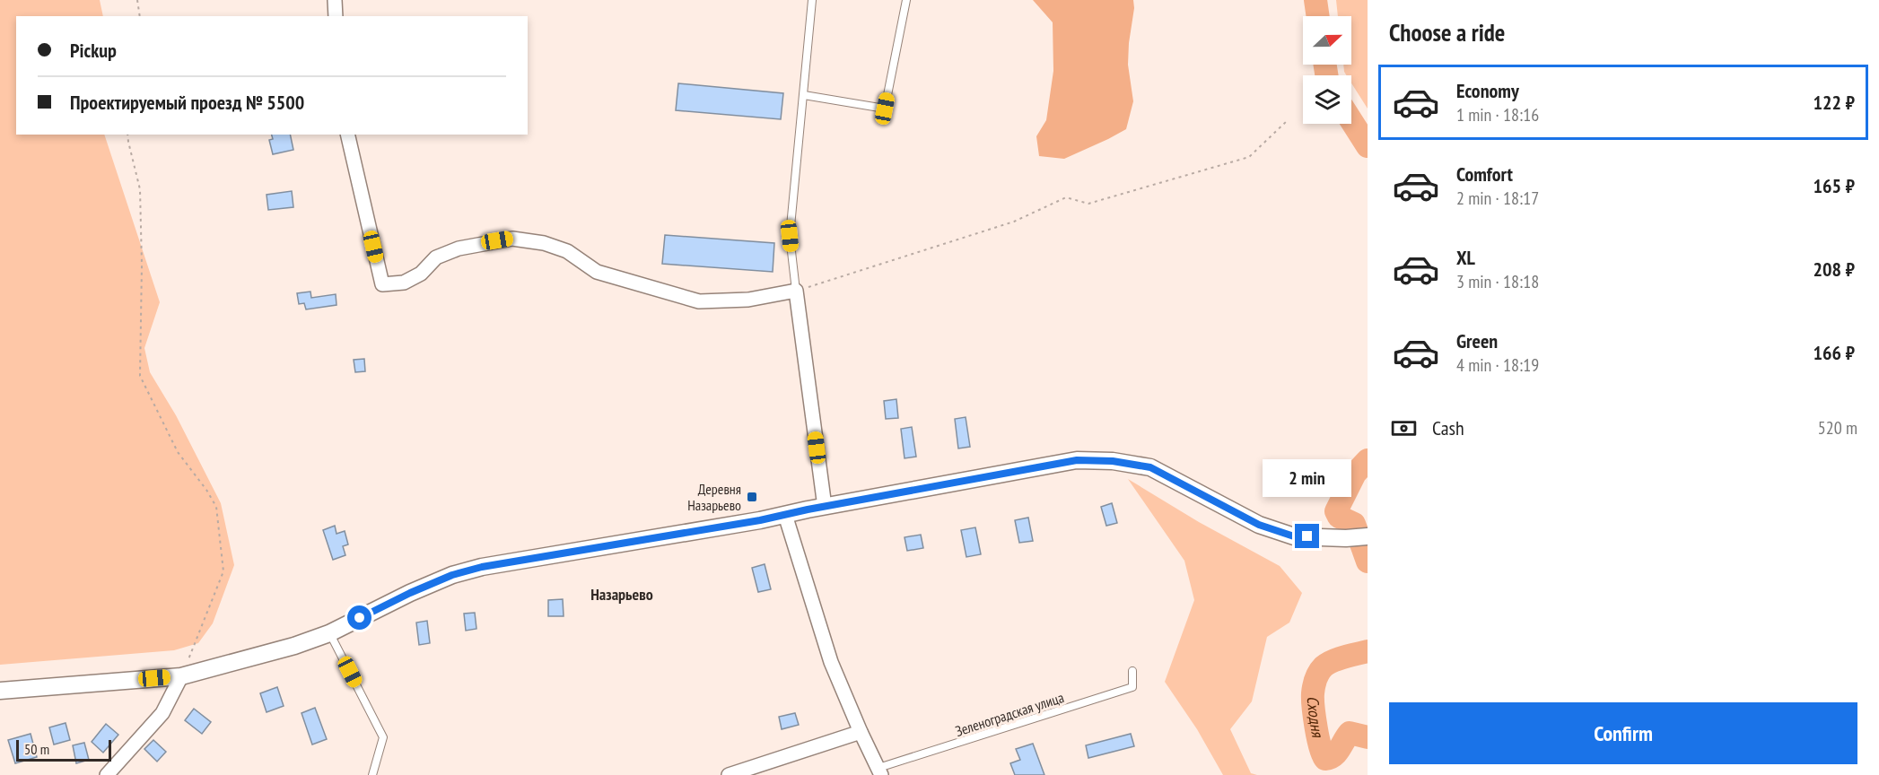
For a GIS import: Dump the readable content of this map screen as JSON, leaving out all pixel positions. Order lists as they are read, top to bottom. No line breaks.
{"streets":{"lane":["Зеленоградская улица"]},"districts":["Назарьево"],"water":["Сходня"],"places":{"transit":["Деревня Назарьево"]},"scale_bar":"50 m","north":"right","page":{"heading":"Choose a ride","banner":["Pickup","Проектируемый проезд № 5500"],"list":[{"name":"Economy","note":"1 min · 18:16","value":"122 ₽"},{"name":"Comfort","note":"2 min · 18:17","value":"165 ₽"},{"name":"XL","note":"3 min · 18:18","value":"208 ₽"},{"name":"Green","note":"4 min · 18:19","value":"166 ₽"}],"pay":["Cash","520 m"],"bubble":"2 min","buttons":"Confirm","scale":"50 m"}}
